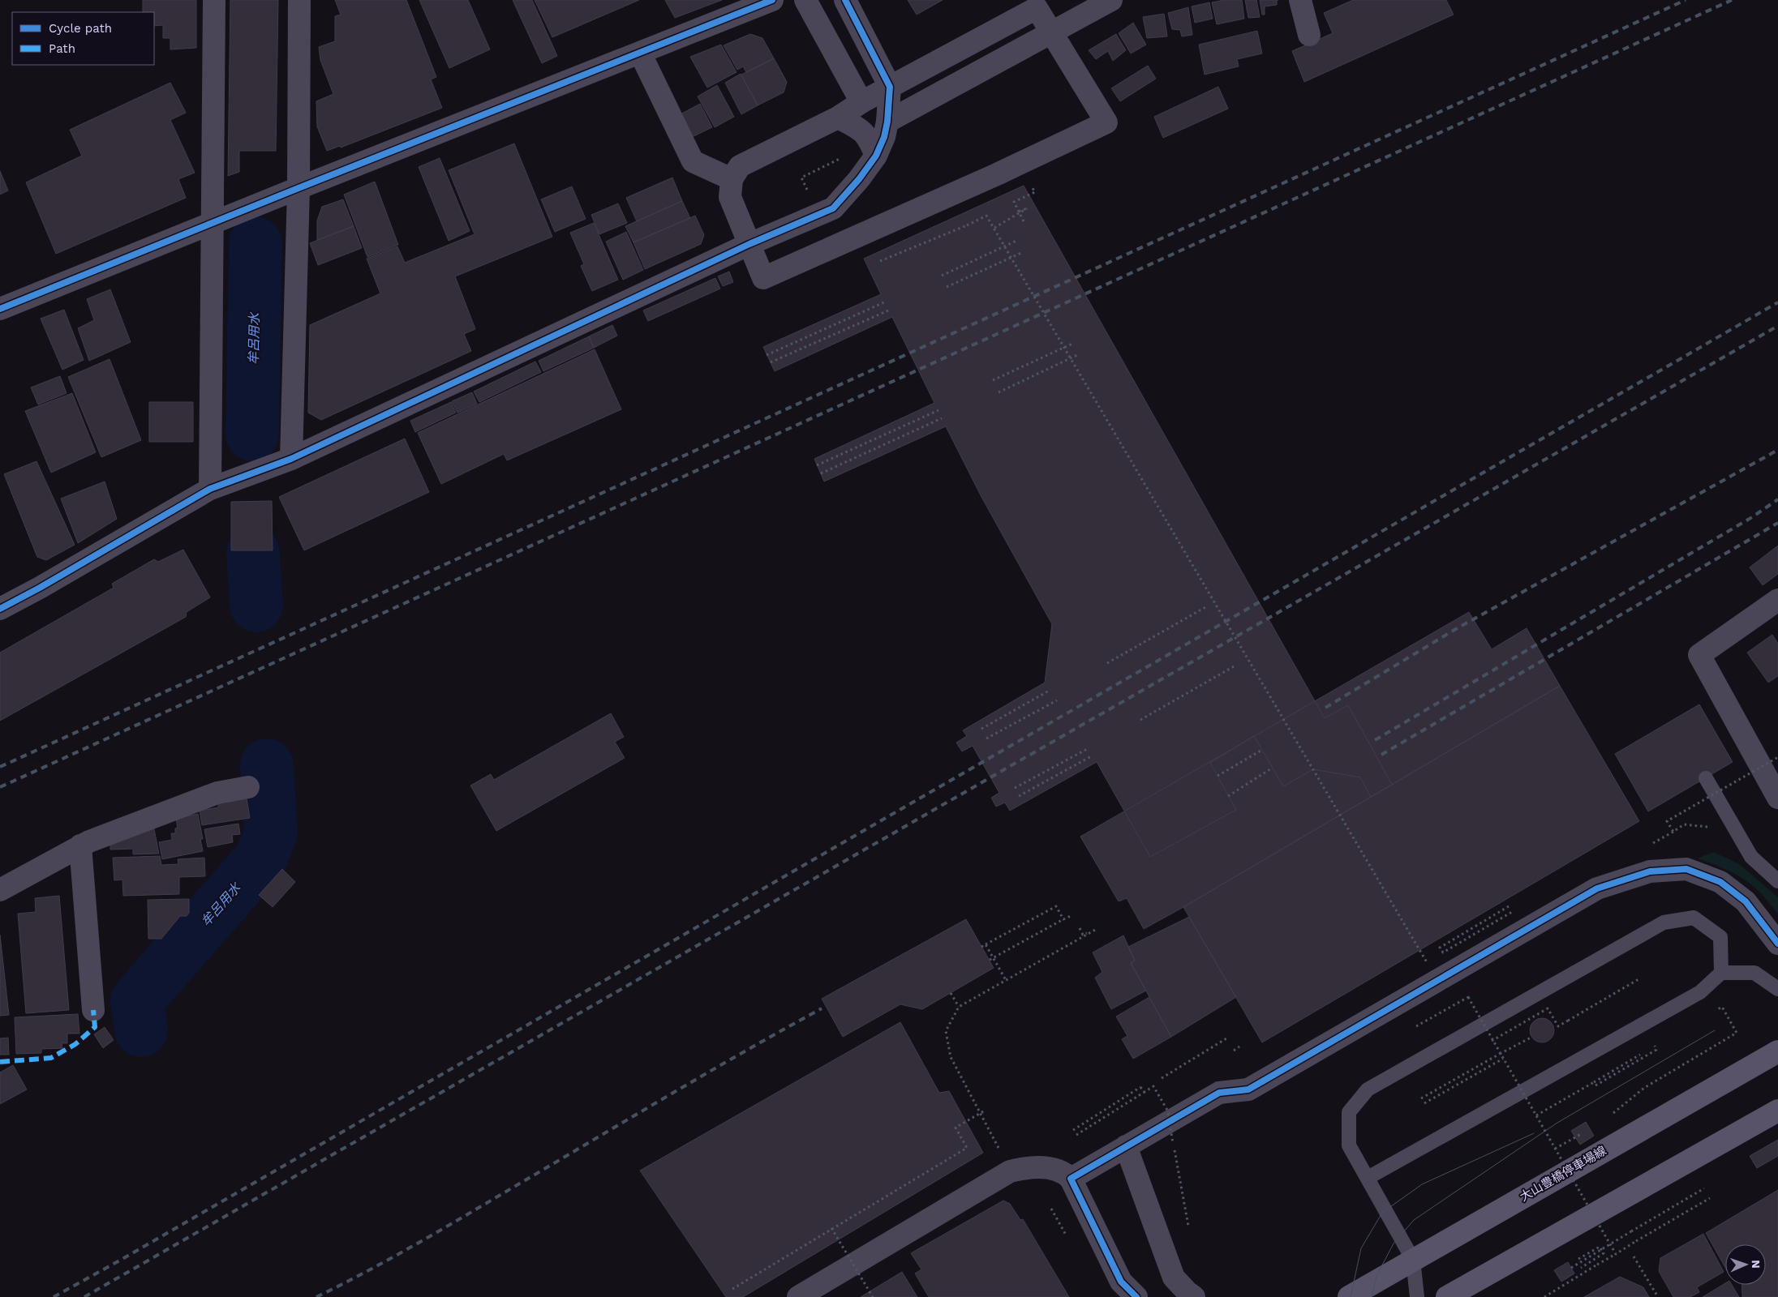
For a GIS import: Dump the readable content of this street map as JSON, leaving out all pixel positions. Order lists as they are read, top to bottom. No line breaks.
{"streets":{"main road":["大山豊橋停車場線"]},"water":["牟呂用水"],"legend":["Cycle path","Path"],"north":"right"}
